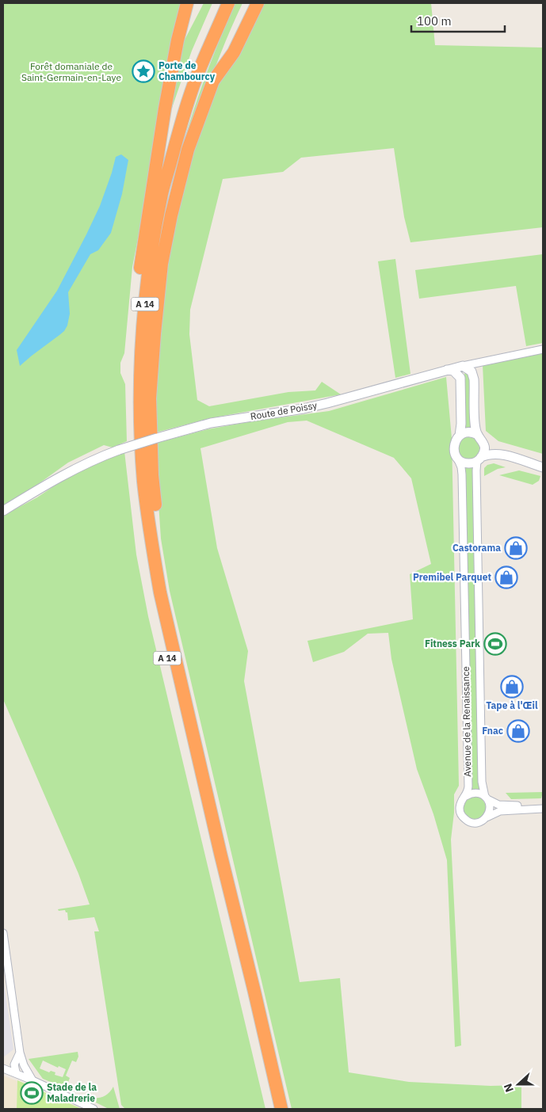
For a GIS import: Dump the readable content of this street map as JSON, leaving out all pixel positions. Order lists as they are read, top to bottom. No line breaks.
{"streets":{"highway":["A 14"],"street":["Route de Poissy","Avenue de la Renaissance"]},"parks":["Forêt domaniale de Saint-Germain-en-Laye"],"places":{"place":["Porte de Chambourcy"],"shop":["Castorama","Premibel Parquet","Tape à l'Œil","Fnac"],"sports":["Fitness Park","Stade de la Maladrerie"]},"scale_bar":"100 m","north":"left"}
